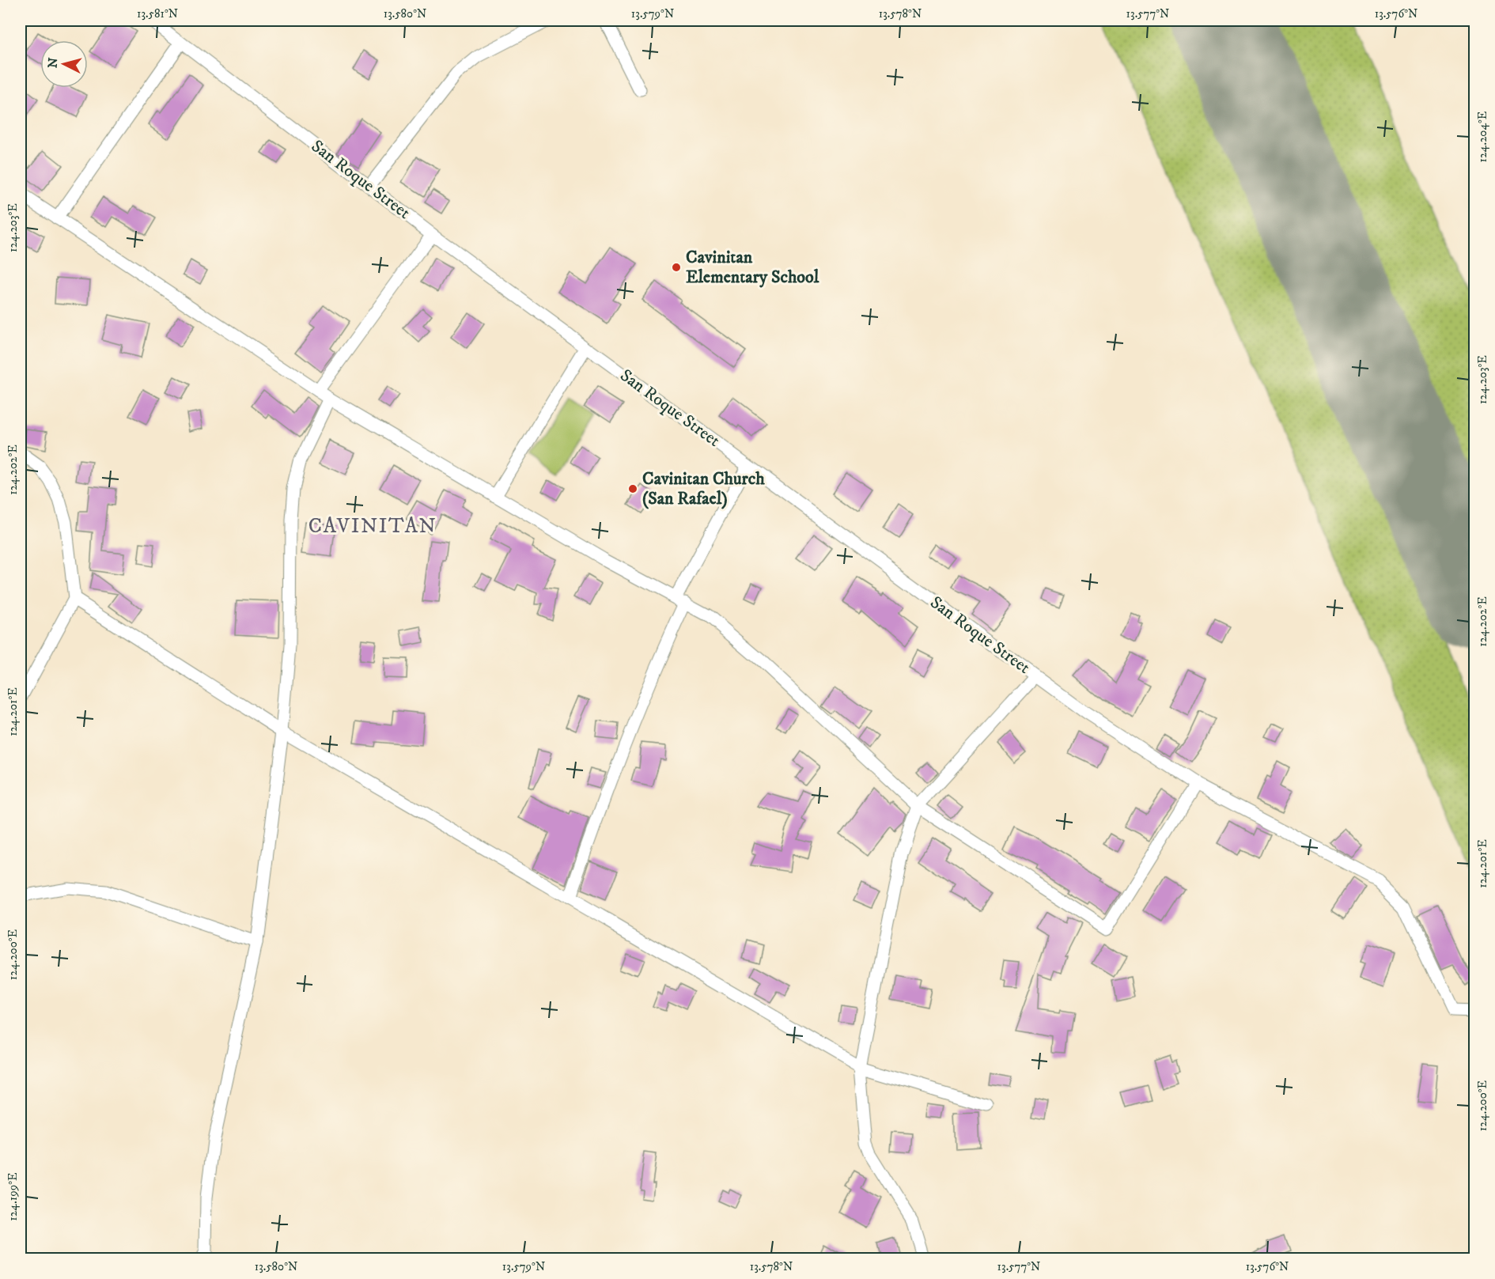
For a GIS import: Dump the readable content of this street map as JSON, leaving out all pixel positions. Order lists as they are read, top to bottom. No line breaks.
{"streets":{"street":["San Roque Street"]},"districts":["CAVINITAN"],"places":["Cavinitan Elementary School","Cavinitan Church (San Rafael)"],"north":"left","coordinates":["13.581°N","13.580°N","13.579°N","13.578°N","13.577°N","13.576°N","124.204°E","124.203°E","124.202°E","124.201°E","124.200°E","124.199°E"]}
